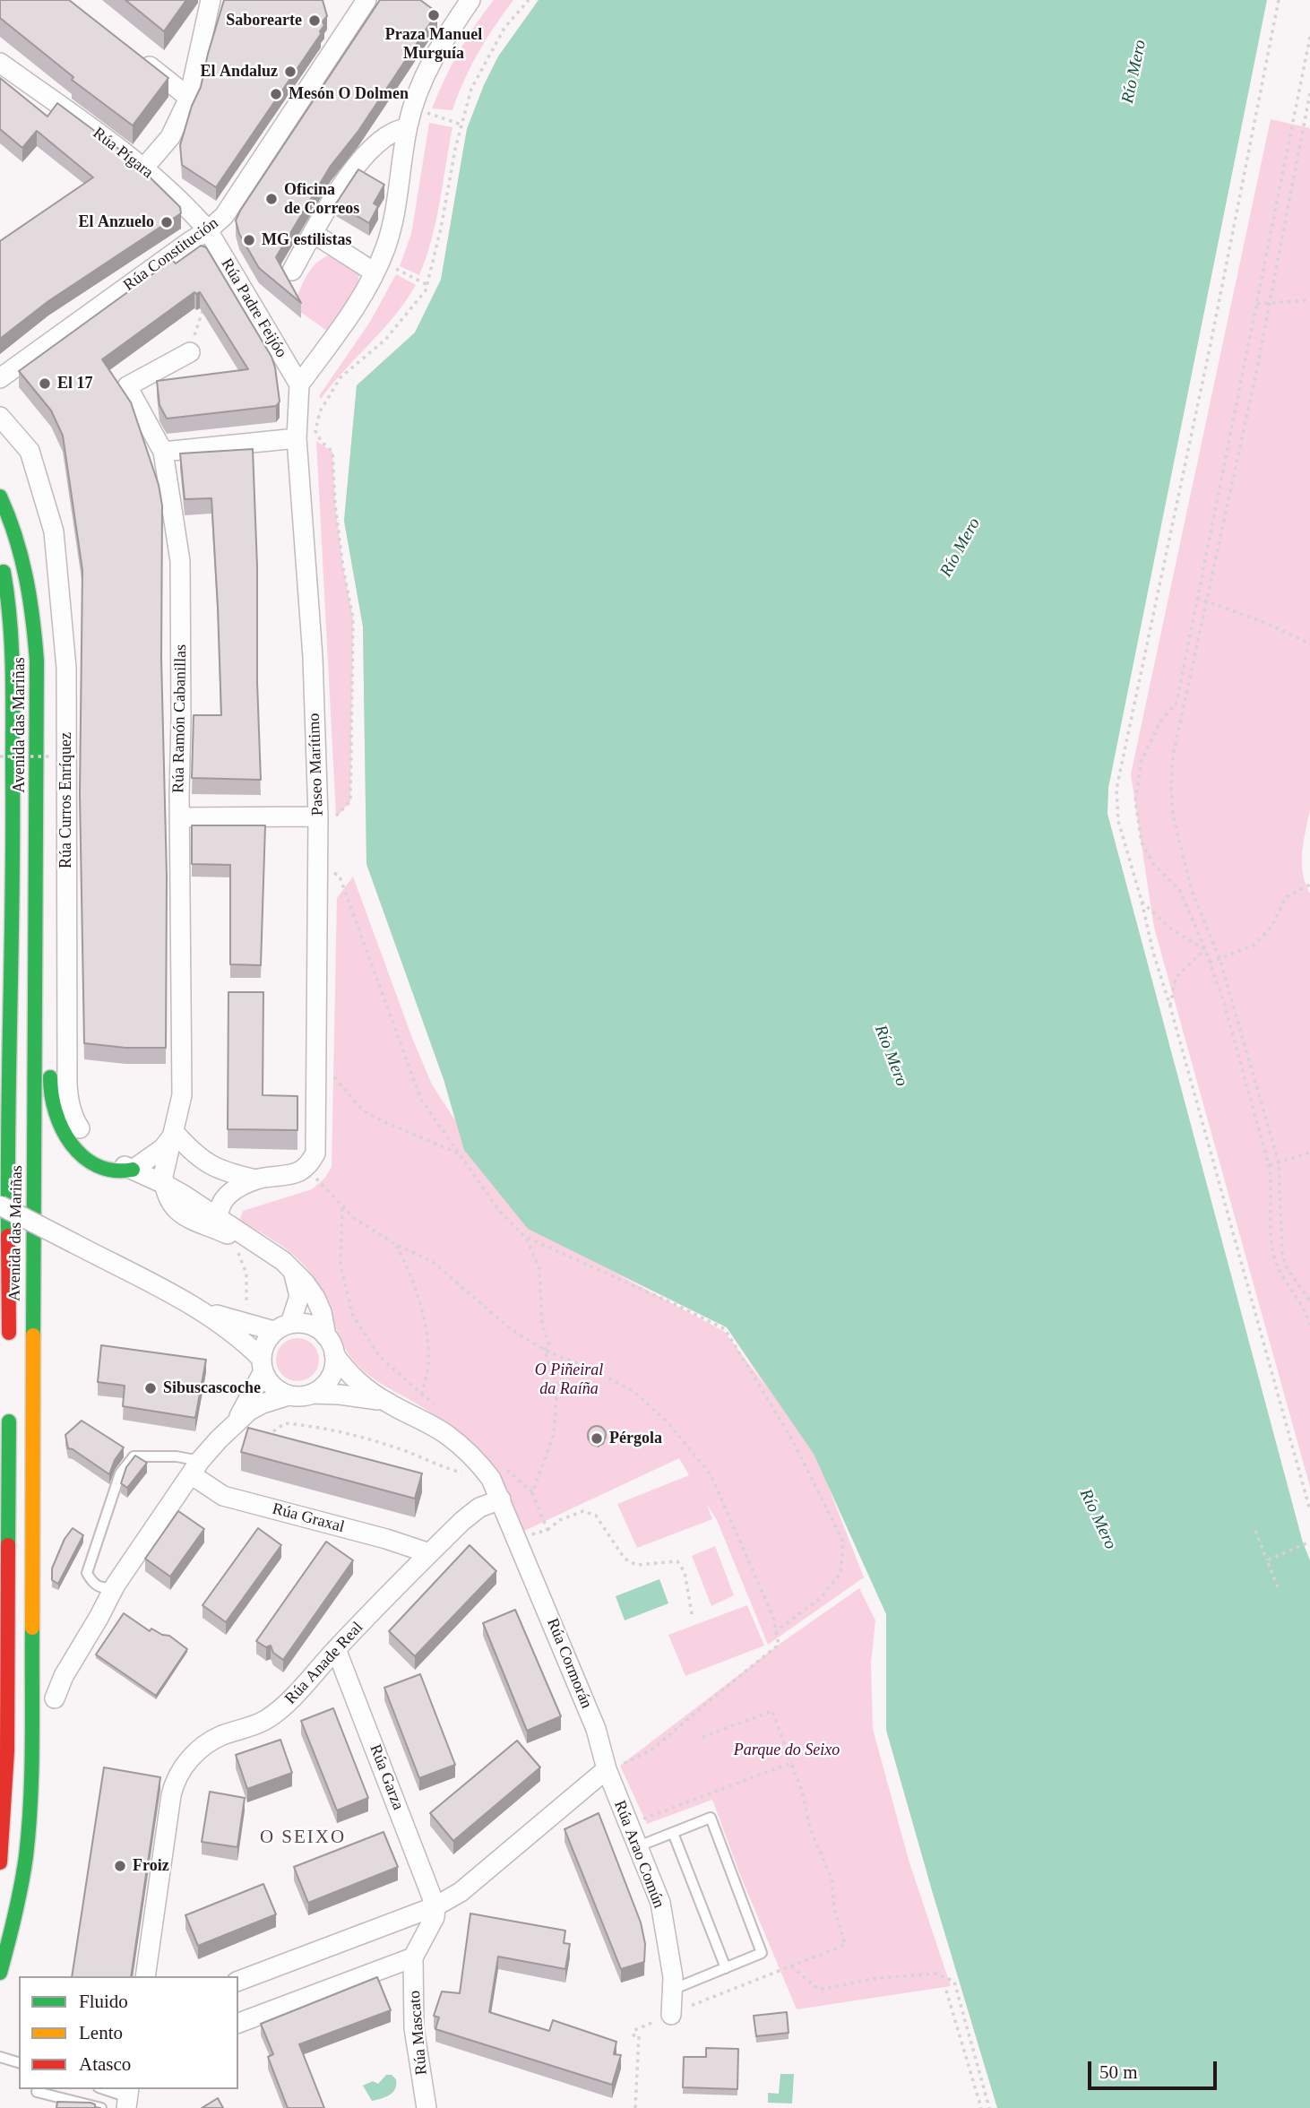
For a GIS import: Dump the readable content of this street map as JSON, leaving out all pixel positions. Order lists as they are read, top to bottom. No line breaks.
{"streets":{"highway":["Avenida das Mariñas"],"street":["Rúa Pígara","Rúa Constitución","Rúa Padre Feijóo","Rúa Ramón Cabanillas","Paseo Marítimo","Rúa Curros Enríquez","Rúa Graxal","Rúa Anade Real","Rúa Cormorán","Rúa Garza","Rúa Arao Común","Rúa Mascato"]},"crossings":[["Rúa Pígara","Rúa Constitución"],["Rúa Pígara","Rúa Padre Feijóo"],["Rúa Constitución","Rúa Padre Feijóo"],["Rúa Padre Feijóo","Paseo Marítimo"],["Rúa Ramón Cabanillas","Rúa Curros Enríquez"],["Paseo Marítimo","Rúa Curros Enríquez"],["Rúa Graxal","Rúa Anade Real"],["Rúa Anade Real","Rúa Cormorán"],["Rúa Anade Real","Rúa Garza"],["Rúa Cormorán","Rúa Arao Común"]],"districts":["O SEIXO"],"water":["Río Mero"],"parks":["O Piñeiral da Raíña","Parque do Seixo"],"places":["Praza Manuel Murguía","Saborearte","El Andaluz","Mesón O Dolmen","Oficina de Correos","El Anzuelo","MG estilistas","El 17","Sibuscascoche","Pérgola","Froiz"],"legend":["Fluido","Lento","Atasco"],"scale_bar":"50 m"}
